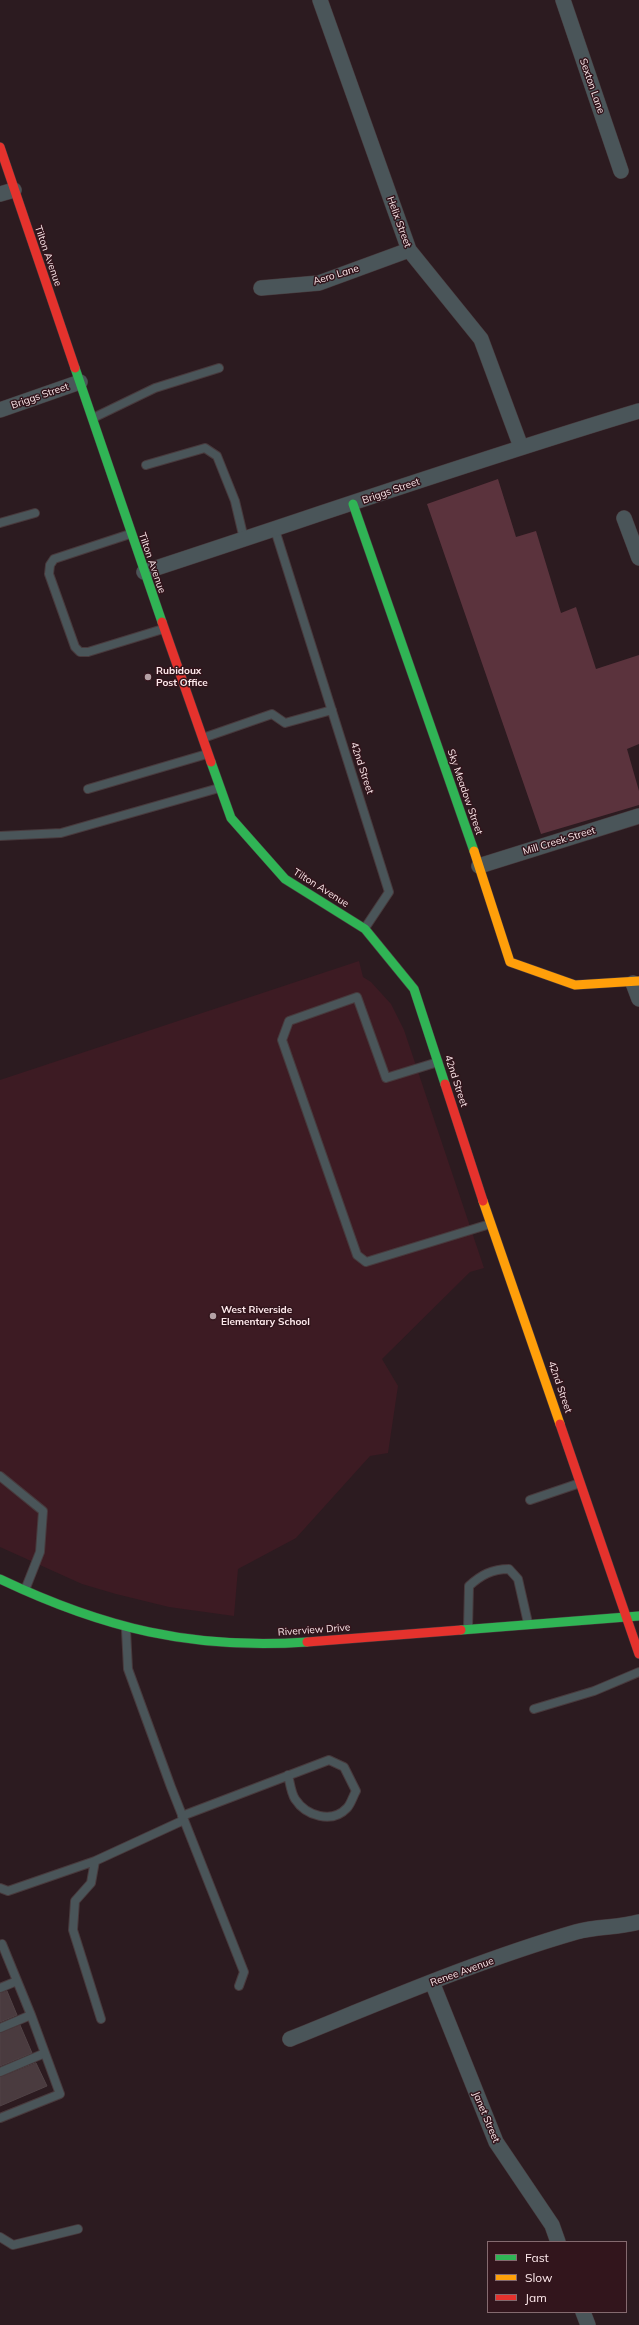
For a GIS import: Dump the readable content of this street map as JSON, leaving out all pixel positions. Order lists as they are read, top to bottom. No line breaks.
{"streets":{"street":["Sexton Lane","Helix Street","Tilton Avenue","Aero Lane","Briggs Street","42nd Street","Sky Meadow Street","Mill Creek Street","Riverview Drive","Renee Avenue","Janet Street"]},"crossings":[["Helix Street","Aero Lane"],["Helix Street","Briggs Street"],["Tilton Avenue","Briggs Street"],["Tilton Avenue","42nd Street"],["Briggs Street","42nd Street"],["Briggs Street","Sky Meadow Street"],["42nd Street","Riverview Drive"],["Sky Meadow Street","Mill Creek Street"],["Renee Avenue","Janet Street"]],"places":["Rubidoux Post Office","West Riverside Elementary School"],"legend":["Fast","Slow","Jam"]}
